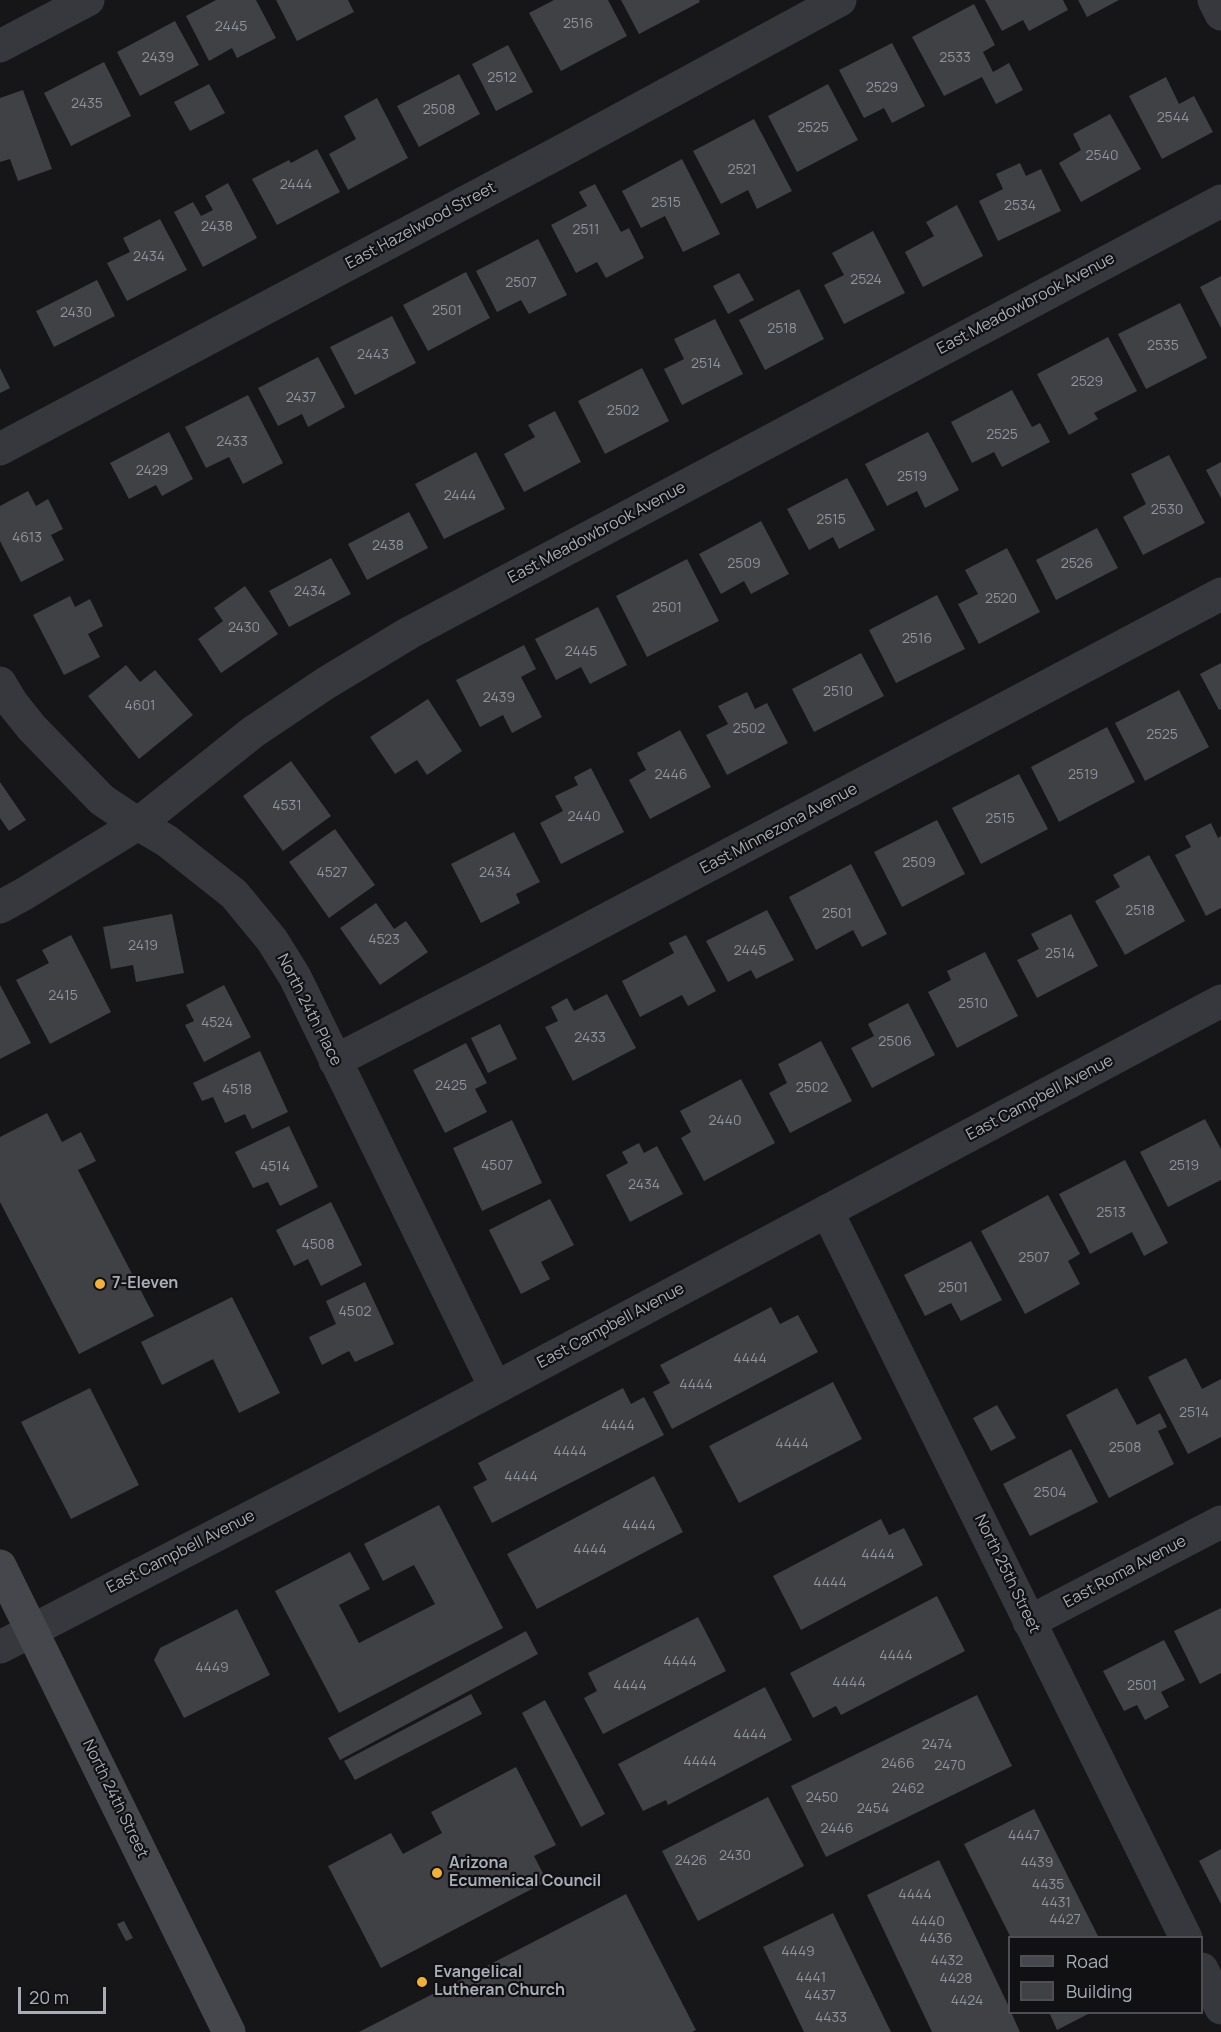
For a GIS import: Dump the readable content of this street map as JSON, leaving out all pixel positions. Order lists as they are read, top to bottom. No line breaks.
{"streets":{"main road":["North 24th Street"],"street":["East Hazelwood Street","East Meadowbrook Avenue","East Minnezona Avenue","North 24th Place","East Campbell Avenue","East Roma Avenue","North 25th Street"]},"crossings":[["East Meadowbrook Avenue","North 24th Place"],["East Minnezona Avenue","North 24th Place"],["North 24th Place","East Campbell Avenue"],["East Campbell Avenue","North 25th Street"],["East Campbell Avenue","North 24th Street"],["East Roma Avenue","North 25th Street"]],"places":["7-Eleven","Arizona Ecumenical Council","Evangelical Lutheran Church"],"house_numbers":["2516","2445","2439","2533","2512","2529","2435","2508","2544","2525","2540","2521","2444","2515","2534","2438","2511","2434","2524","2507","2501","2430","2518","2535","2443","2514","2529","2437","2502","2525","2433","2429","2519","2444","2530","2515","4613","2438","2509","2526","2434","2520","2501","2430","2516","2445","2510","2439","4601","2502","2525","2446","2519","4531","2440","2515","2509","4527","2434","2518","2501","4523","2419","2445","2514","2415","2510","4524","2433","2506","2425","2502","4518","2440","4507","2519","4514","2434","2513","4508","2507","2501","4502","4444","4444","2514","4444","4444","2508","4444","4444","2504","4444","4444","4444","4444","4444","4444","4449","4444","4444","2501","4444","2474","4444","2466","2470","2462","2450","2454","2446","4447","2430","2426","4439","4435","4444","4431","4427","4440","4436","4449","4432","4441","4428","4437","4424","4433"],"legend":["Road","Building"],"scale_bar":"20 m"}
